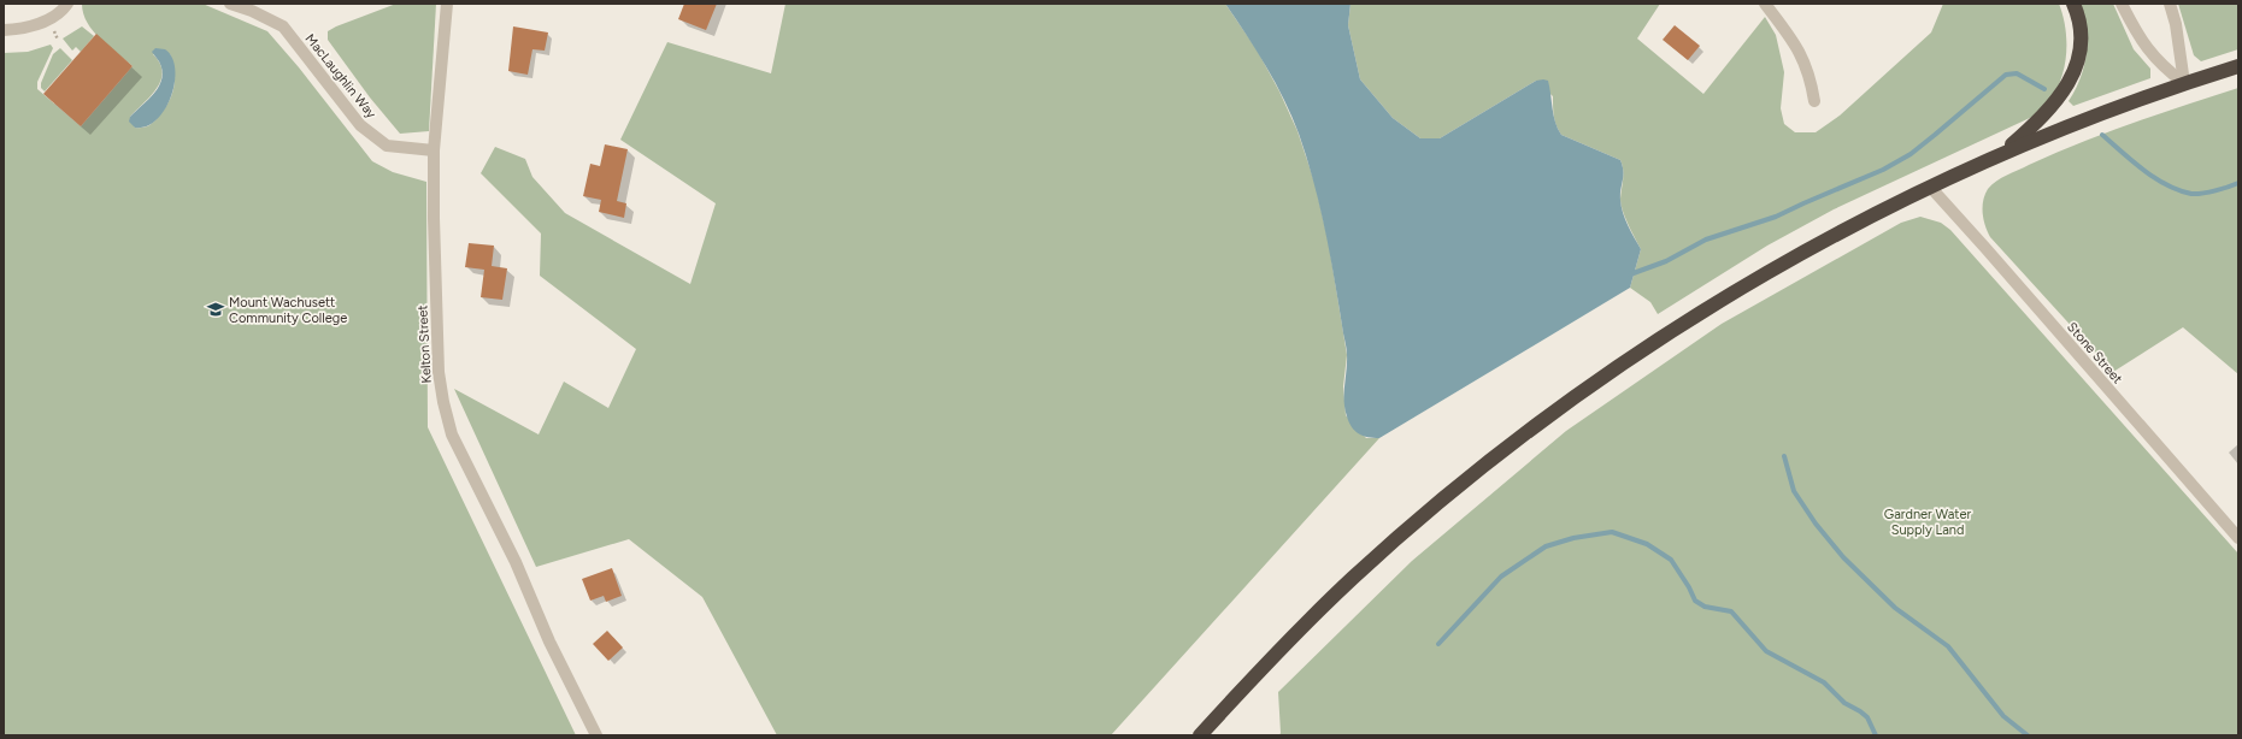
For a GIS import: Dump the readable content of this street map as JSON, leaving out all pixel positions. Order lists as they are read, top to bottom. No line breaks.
{"streets":{"street":["MacLaughlin Way","Kelton Street","Stone Street"]},"crossings":[["MacLaughlin Way","Kelton Street"]],"parks":["Gardner Water Supply Land"],"places":{"school or university":["Mount Wachusett Community College"]}}
